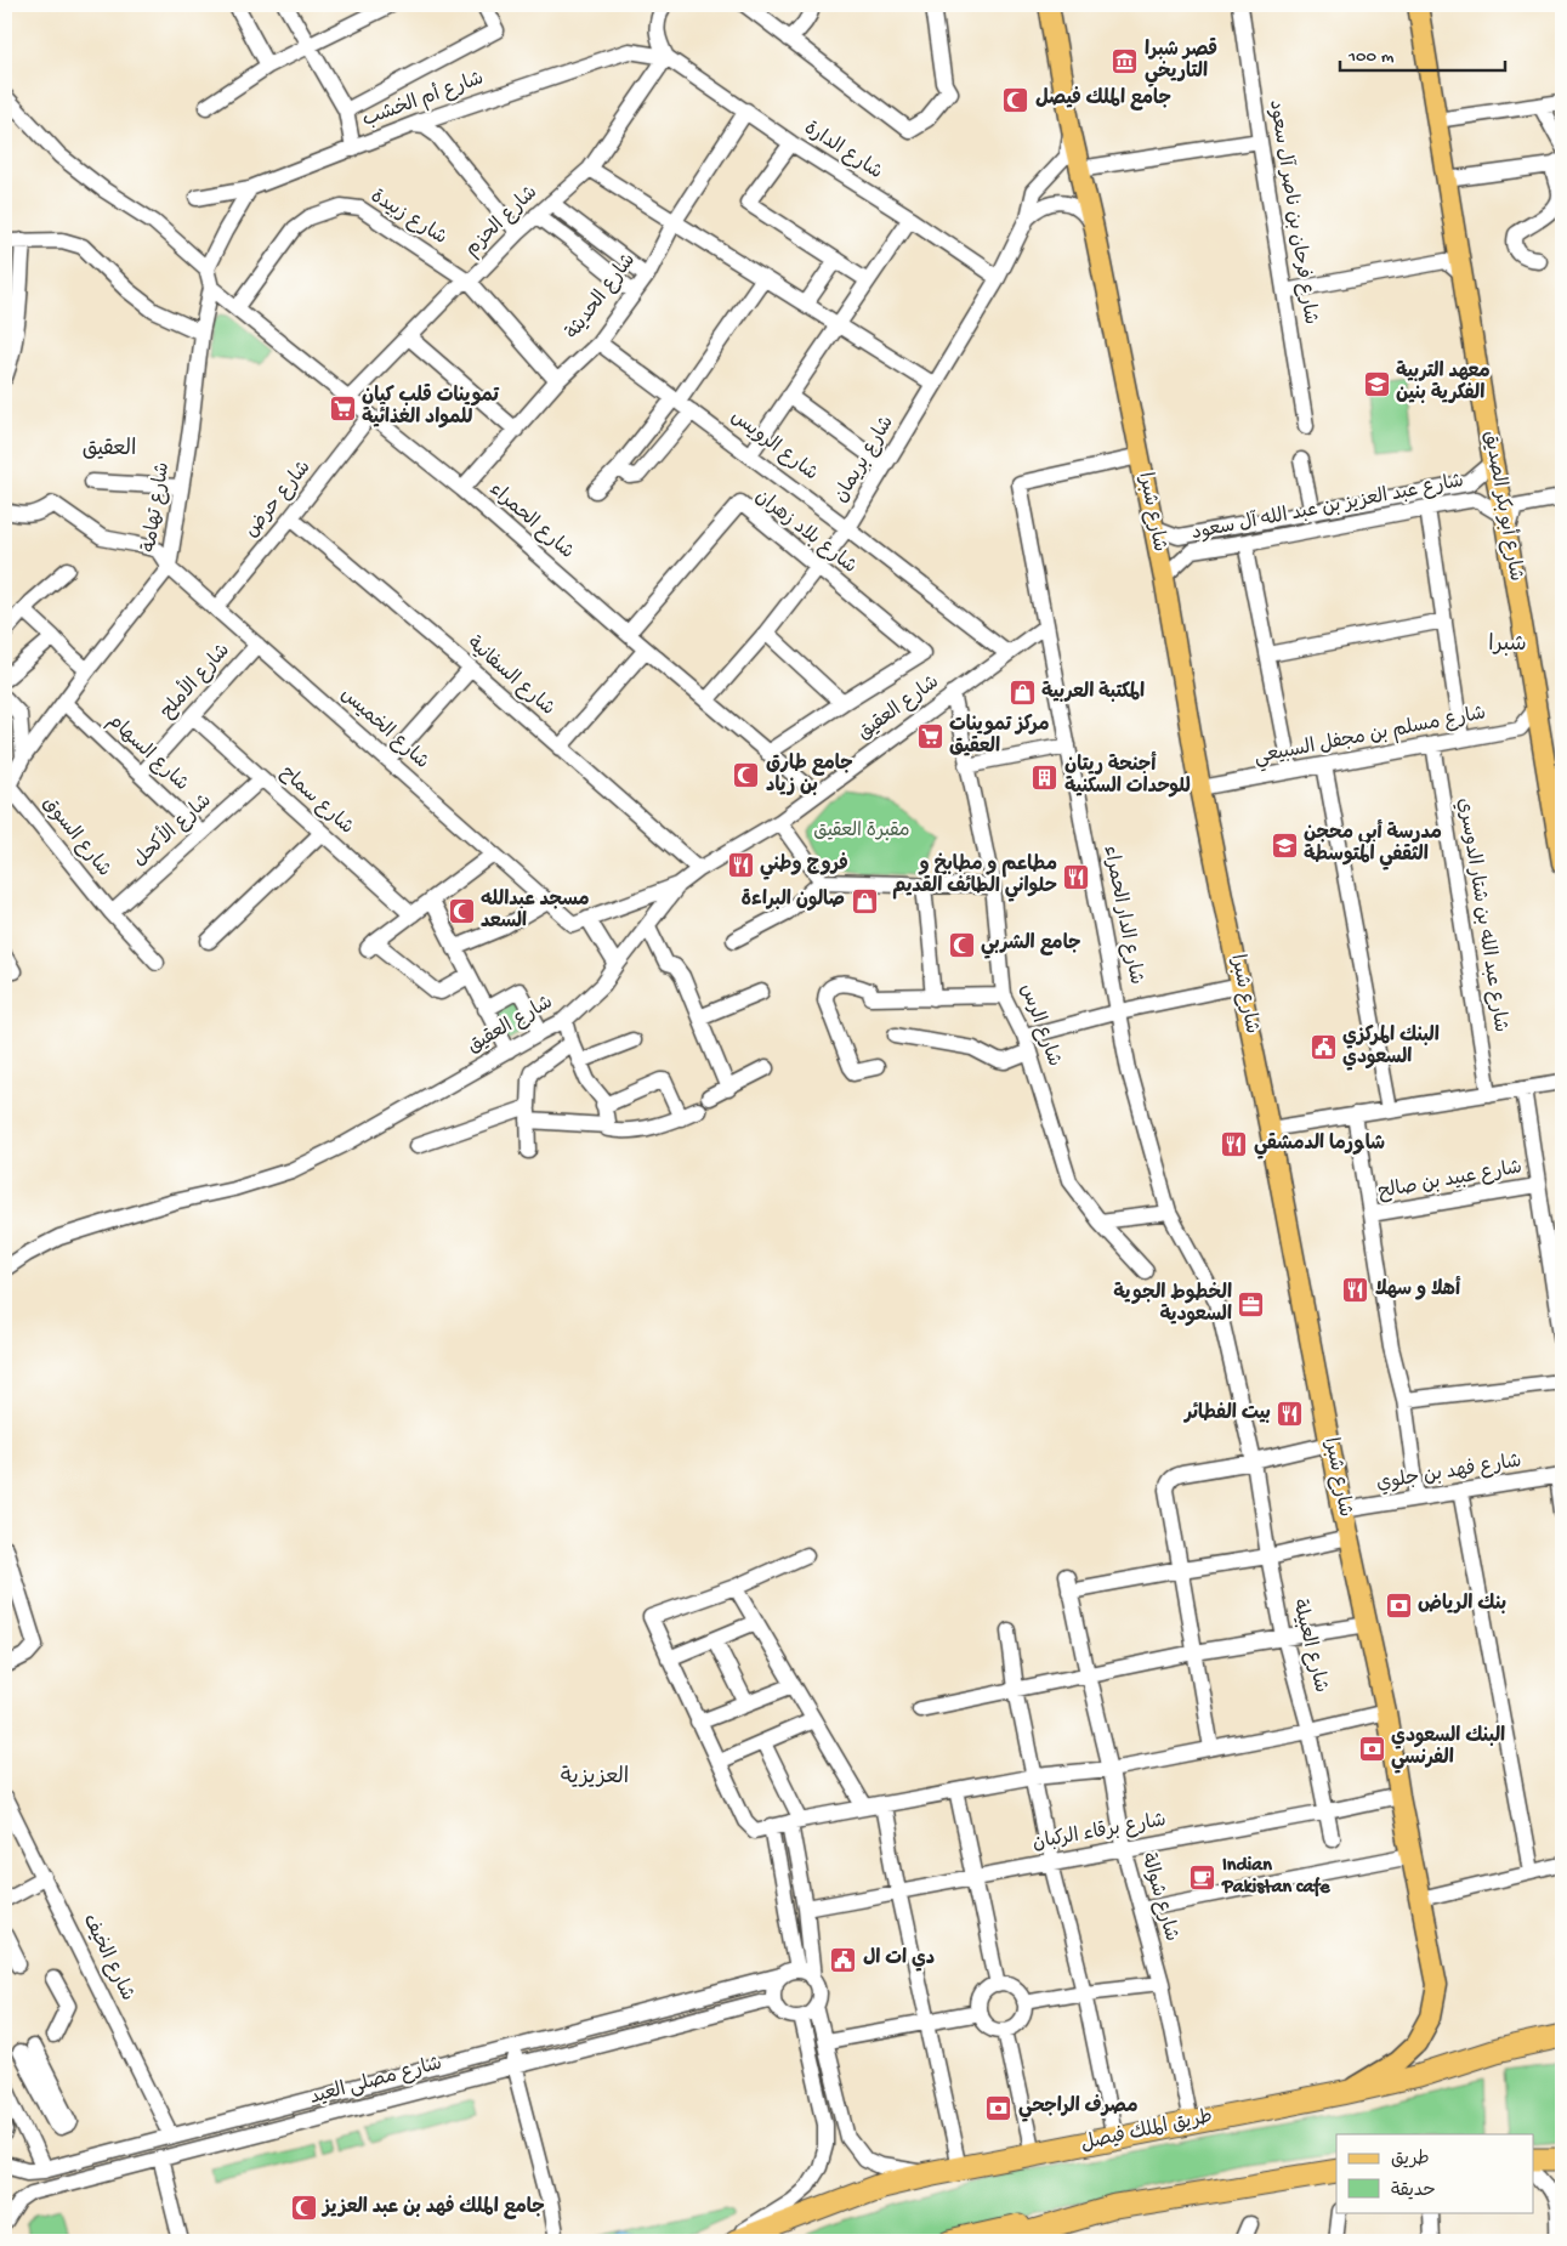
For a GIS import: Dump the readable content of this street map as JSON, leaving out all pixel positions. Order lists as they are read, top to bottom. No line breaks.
{"streets":{"highway":["طريق الملك فيصل"],"main road":["شارع أبو بكر الصديق","شارع شبرا"],"street":["شارع أم الخشب","شارع الدارة","شارع فرحان بن ناصر آل سعود","شارع زبيدة","شارع الحزم","شارع الحديثة","شارع الرويس","شارع بريمان","شارع حرض","شارع تهامة","شارع عبد العزيز بن عبد الله آل سعود","شارع الحمراء","شارع بلاد زهران","شارع السفانية","شارع الأملح","شارع العقيق","شارع الخميس","شارع مسلم بن مجفل السبيعي","شارع السهام","شارع سماح","شارع الأكحل","شارع السوق","شارع الدار الحمراء","شارع عبد الله بن شتار الدوسري","شارع الرس","شارع عبيد بن صالح","شارع فهد بن جلوي","شارع العبيلة","شارع برقاء الركبان","شارع شوالة","شارع الخيف","شارع مصلى العيد"]},"crossings":[["شارع أم الخشب","شارع الدارة"],["شارع أم الخشب","شارع الحزم"],["شارع الدارة","شارع الحزم"],["شارع الدارة","شارع الحديثة"],["شارع الدارة","شارع بريمان"],["شارع زبيدة","شارع الحزم"],["شارع زبيدة","شارع الحديثة"],["شارع زبيدة","شارع الحمراء"],["شارع الحزم","شارع الحمراء"],["شارع الحديثة","شارع الرويس"],["شارع الحديثة","شارع الحمراء"],["شارع الرويس","شارع بريمان"],["شارع الرويس","شارع العقيق"],["شارع بريمان","شارع شبرا"],["شارع بريمان","شارع الحمراء"],["شارع بريمان","شارع بلاد زهران"],["شارع حرض","شارع الحمراء"],["شارع حرض","شارع السفانية"],["شارع حرض","شارع الخميس"],["شارع أبو بكر الصديق","شارع عبد العزيز بن عبد الله آل سعود"],["شارع أبو بكر الصديق","شارع مسلم بن مجفل السبيعي"],["شارع تهامة","شارع الحمراء"],["شارع تهامة","شارع الخميس"],["شارع تهامة","شارع السهام"],["شارع تهامة","شارع السوق"],["شارع عبد العزيز بن عبد الله آل سعود","شارع شبرا"],["شارع شبرا","شارع مسلم بن مجفل السبيعي"],["شارع شبرا","شارع الدار الحمراء"],["شارع شبرا","شارع فهد بن جلوي"],["شارع شبرا","شارع برقاء الركبان"],["شارع شبرا","طريق الملك فيصل"],["شارع الحمراء","شارع بلاد زهران"],["شارع الحمراء","شارع العقيق"],["شارع السفانية","شارع العقيق"],["شارع الأملح","شارع الخميس"],["شارع الأملح","شارع السهام"],["شارع الأملح","شارع سماح"],["شارع العقيق","شارع الخميس"],["شارع العقيق","شارع الدار الحمراء"],["شارع العقيق","شارع الرس"],["شارع مسلم بن مجفل السبيعي","شارع عبد الله بن شتار الدوسري"],["شارع السهام","شارع الأكحل"],["شارع سماح","شارع الأكحل"],["شارع الأكحل","شارع السوق"],["شارع الدار الحمراء","شارع العبيلة"],["شارع العبيلة","شارع برقاء الركبان"],["شارع برقاء الركبان","شارع شوالة"],["شارع شوالة","طريق الملك فيصل"],["شارع الخيف","شارع مصلى العيد"]],"districts":["العقيق","شبرا","العزيزية"],"parks":["مقبرة العقيق"],"places":{"museum":["قصر شبرا التاريخي"],"mosque":["جامع الملك فيصل","جامع طارق بن زياد","مسجد عبدالله السعد","جامع الشربي","جامع الملك فهد بن عبد العزيز"],"school or university":["معهد التربية الفكرية بنين","مدرسة أبي محجن الثقفي المتوسطة"],"supermarket":["تموينات قلب كيان للمواد الغذائية","مركز تموينات العقيق"],"shop":["المكتبة العربية","صالون البراءة"],"building":["أجنحة ريتان للوحدات السكنية"],"restaurant":["فروج وطني","مطاعم و مطابخ و حلواني الطائف القديم","شاورما الدمشقي","أهلا و سهلا","بيت الفطائر"],"public building":["البنك المركزي السعودي","دي ات ال"],"office":["الخطوط الجوية السعودية"],"bank":["بنك الرياض","البنك السعودي الفرنسي","مصرف الراجحي"],"cafe":["Indian Pakistan cafe"]},"legend":["طريق","حديقة"],"scale_bar":"100 m"}
